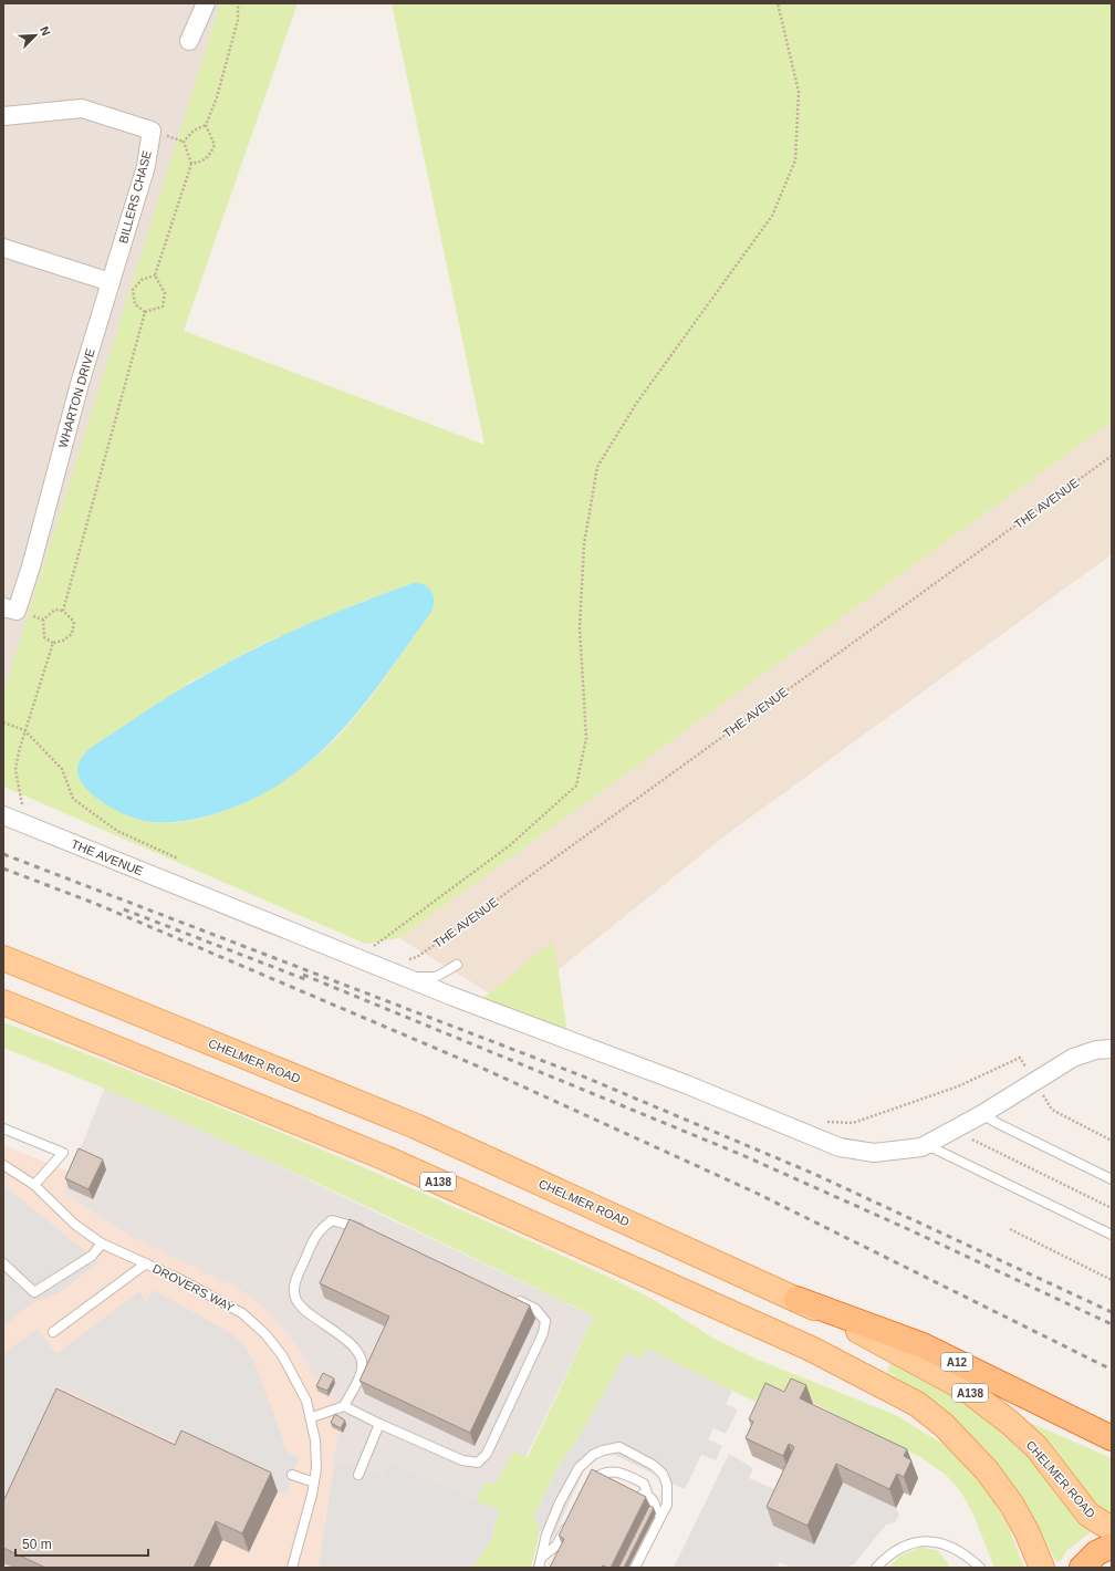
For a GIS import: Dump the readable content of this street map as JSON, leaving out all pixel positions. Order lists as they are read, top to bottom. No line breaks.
{"streets":{"highway":["A12"],"main road":["CHELMER ROAD","A138"],"street":["BILLERS CHASE","WHARTON DRIVE","THE AVENUE"],"lane":["DROVERS WAY"]},"crossings":[["BILLERS CHASE","WHARTON DRIVE"],["CHELMER ROAD","A12"]],"scale_bar":"50 m","north":"top right"}
